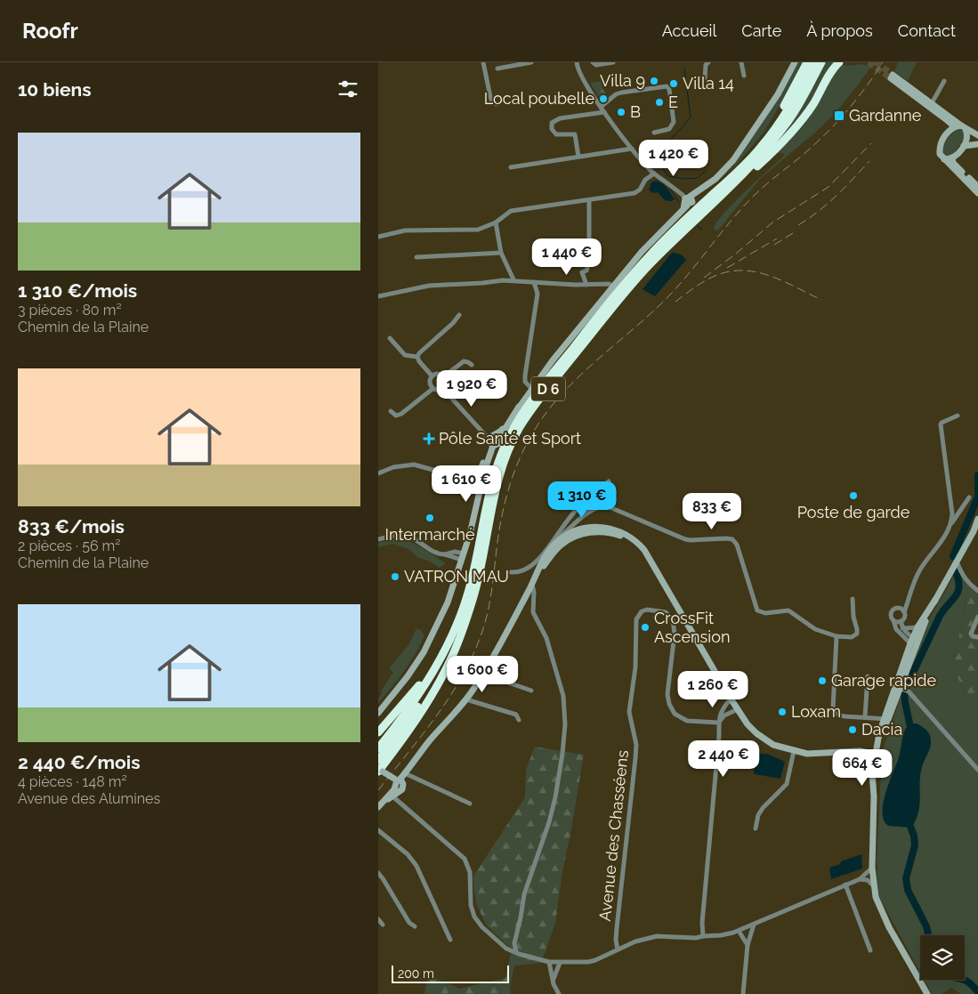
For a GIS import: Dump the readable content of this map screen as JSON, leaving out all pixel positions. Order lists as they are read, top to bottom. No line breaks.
{"streets":{"highway":["D 6"],"street":["Avenue des Chasséens"]},"places":{"other":["Villa 9","Villa 14","Local poubelle","E","B","Poste de garde","Intermarché","VATRON MAU","CrossFit Ascension","Garage rapide","Loxam","Dacia"],"transit":["Gardanne"],"health":["Pôle Santé et Sport"]},"scale_bar":"200 m","page":{"header":"Roofr","nav":["Accueil","Carte","À propos","Contact"],"heading":"10 biens","list":[{"name":"1 310 €/mois","note":"3 pièces · 80 m² · Chemin de la Plaine"},{"name":"833 €/mois","note":"2 pièces · 56 m² · Chemin de la Plaine"},{"name":"2 440 €/mois","note":"4 pièces · 148 m² · Avenue des Alumines"}],"price":["1 420 €","1 440 €","1 920 €","1 610 €","1 310 €","833 €","1 600 €","1 260 €","2 440 €","664 €"],"scale":"200 m"}}
